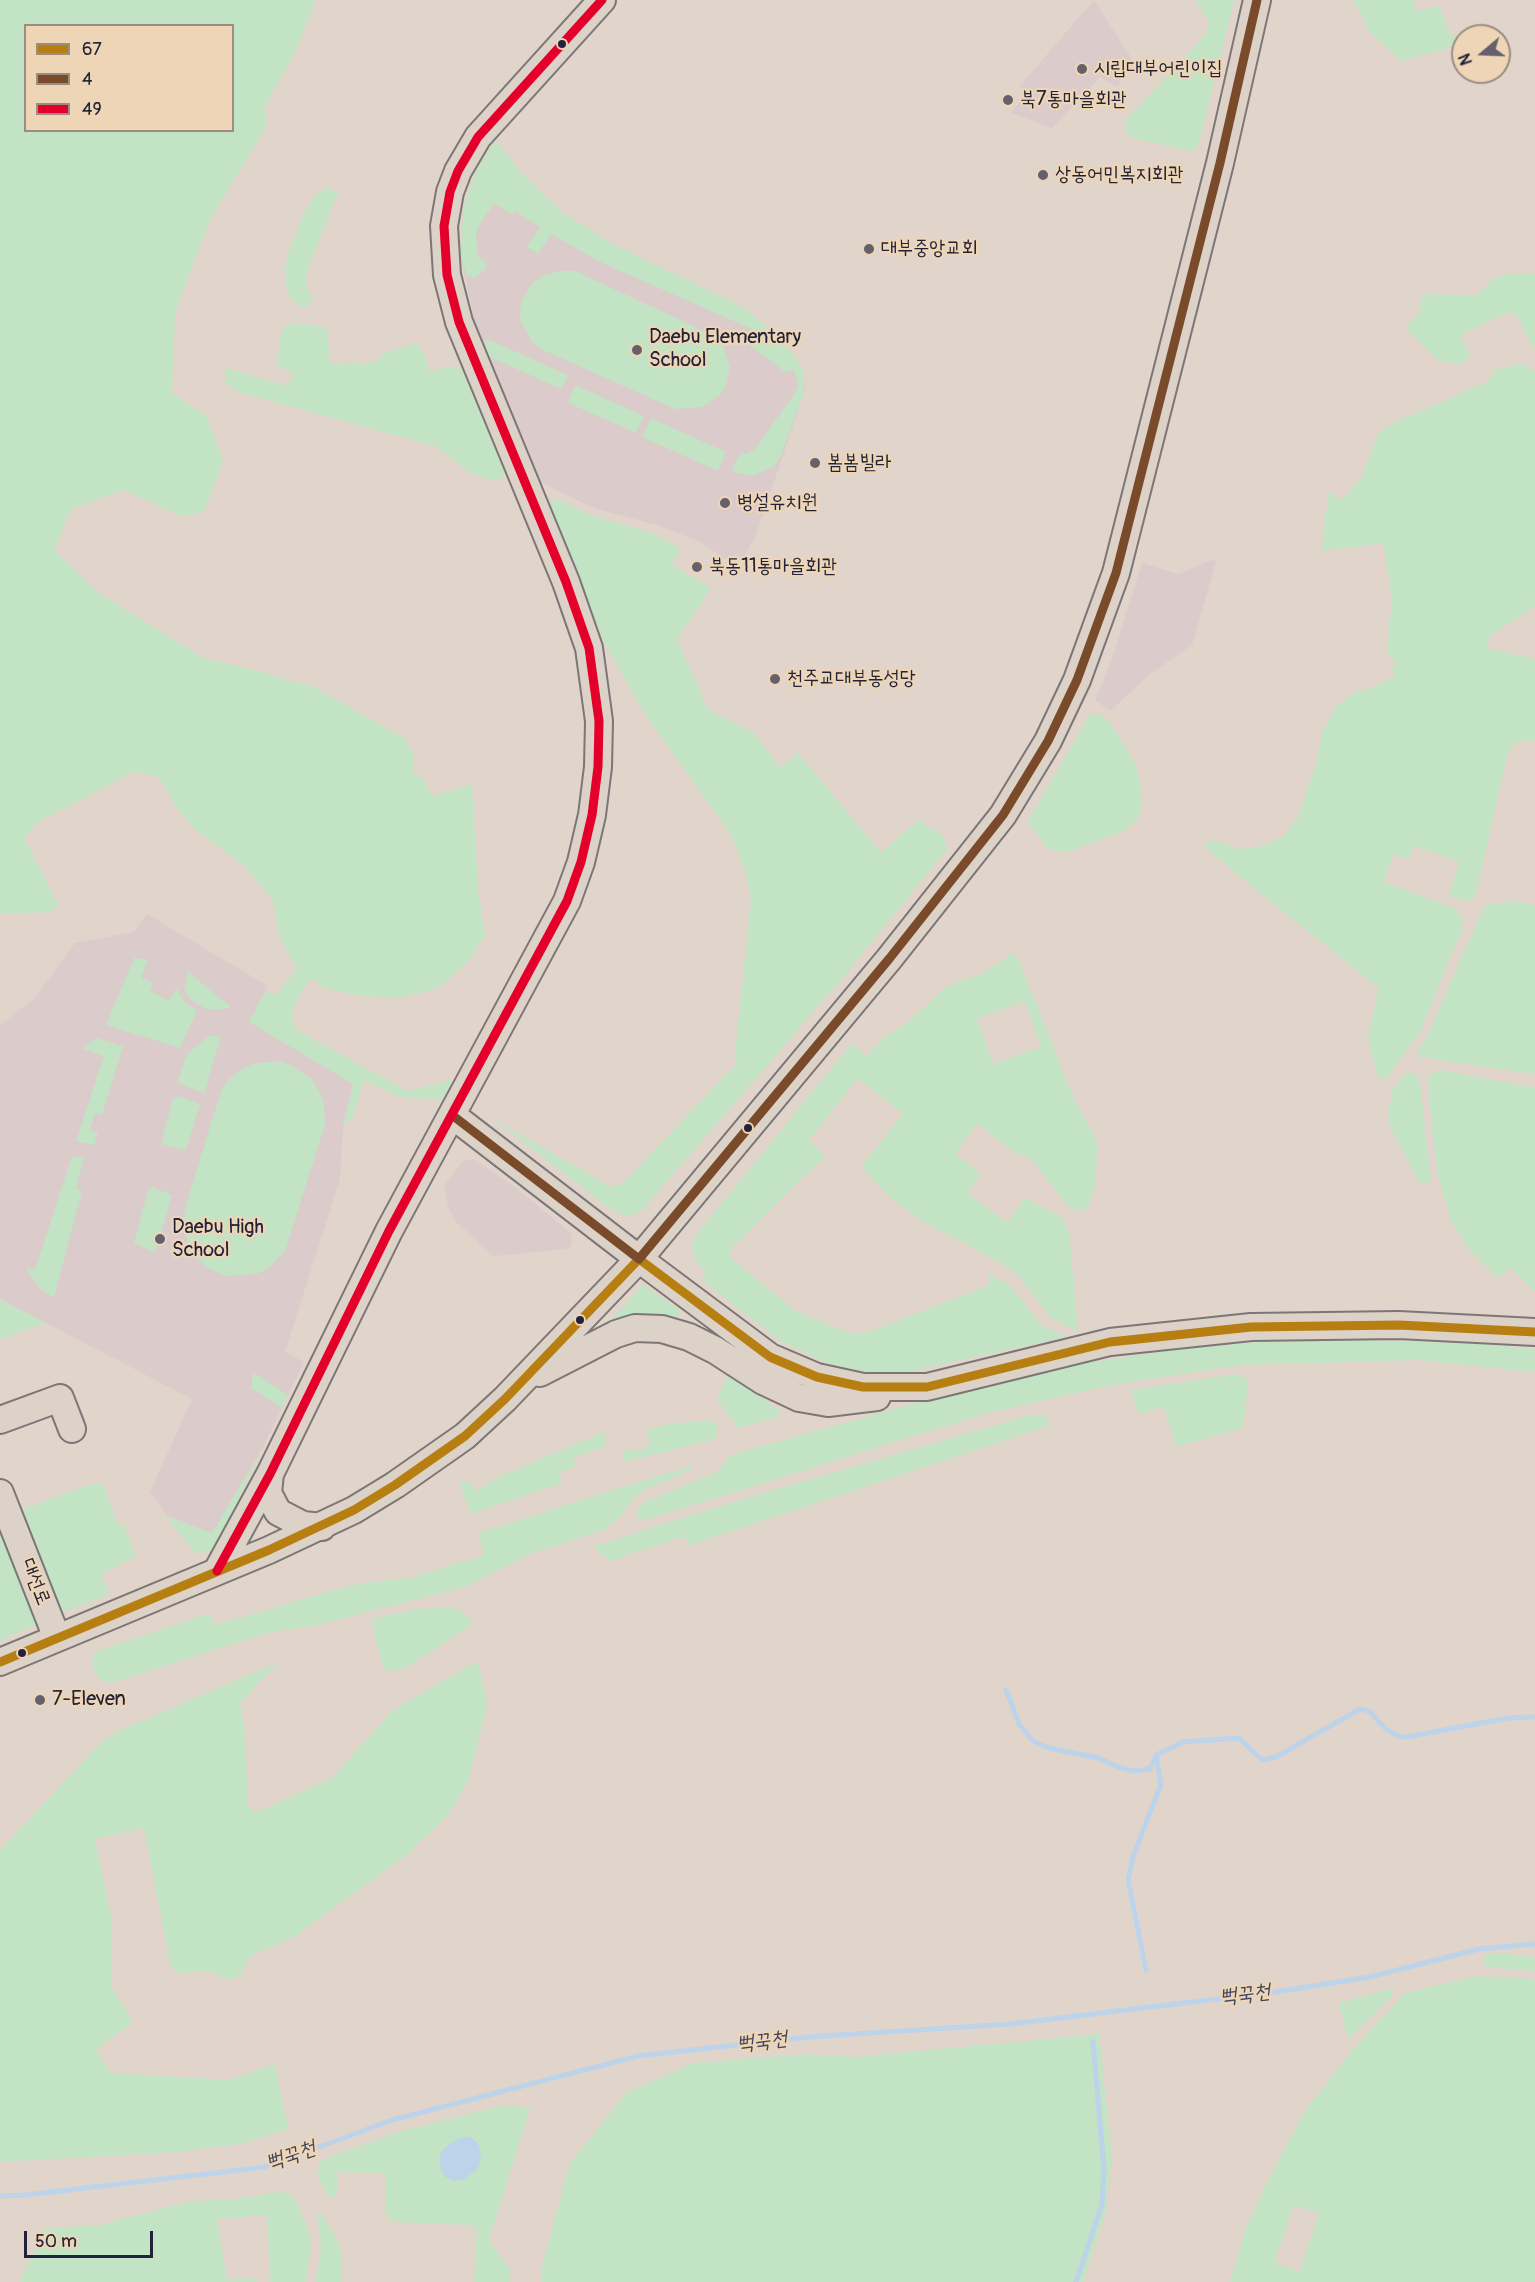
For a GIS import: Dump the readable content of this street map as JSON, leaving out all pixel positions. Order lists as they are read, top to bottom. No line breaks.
{"streets":{"street":["대선로"]},"water":["뻑꾹천"],"places":["시립대부어린이집","북7통마을회관","상동어민복지회관","대부중앙교회","Daebu Elementary School","봄봄빌라","병설유치원","북동11통마을회관","천주교대부동성당","Daebu High School","7-Eleven"],"lines":["transit line 4","transit line 49","transit line 67"],"legend":["67","4","49"],"scale_bar":"50 m","north":"left"}
